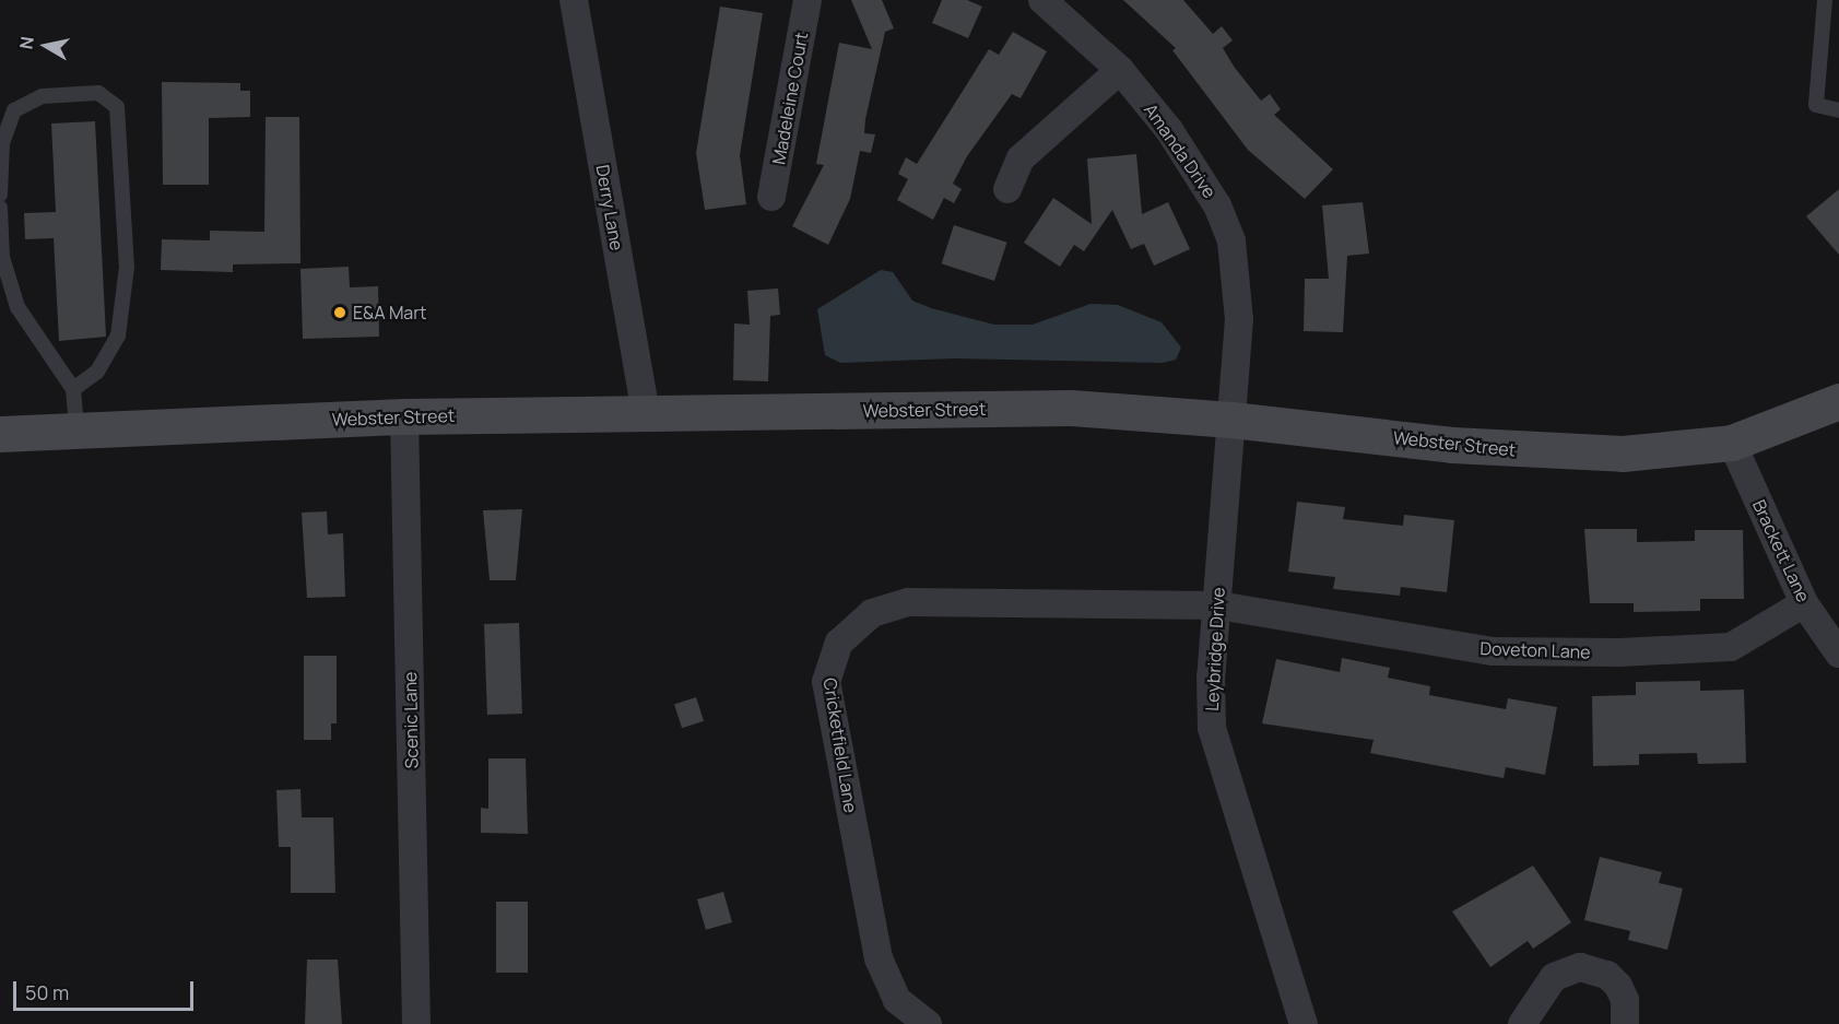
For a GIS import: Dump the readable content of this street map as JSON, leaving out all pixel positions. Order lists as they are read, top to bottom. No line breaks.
{"streets":{"main road":["Webster Street"],"street":["Madeleine Court","Amanda Drive","Derry Lane","Brackett Lane","Leybridge Drive","Doveton Lane","Scenic Lane","Cricketfield Lane"]},"crossings":[["Amanda Drive","Webster Street"],["Amanda Drive","Leybridge Drive"],["Derry Lane","Webster Street"],["Webster Street","Brackett Lane"],["Webster Street","Leybridge Drive"],["Webster Street","Scenic Lane"],["Brackett Lane","Doveton Lane"],["Leybridge Drive","Doveton Lane"],["Leybridge Drive","Cricketfield Lane"],["Doveton Lane","Cricketfield Lane"]],"places":["E&A Mart"],"scale_bar":"50 m","north":"left"}
